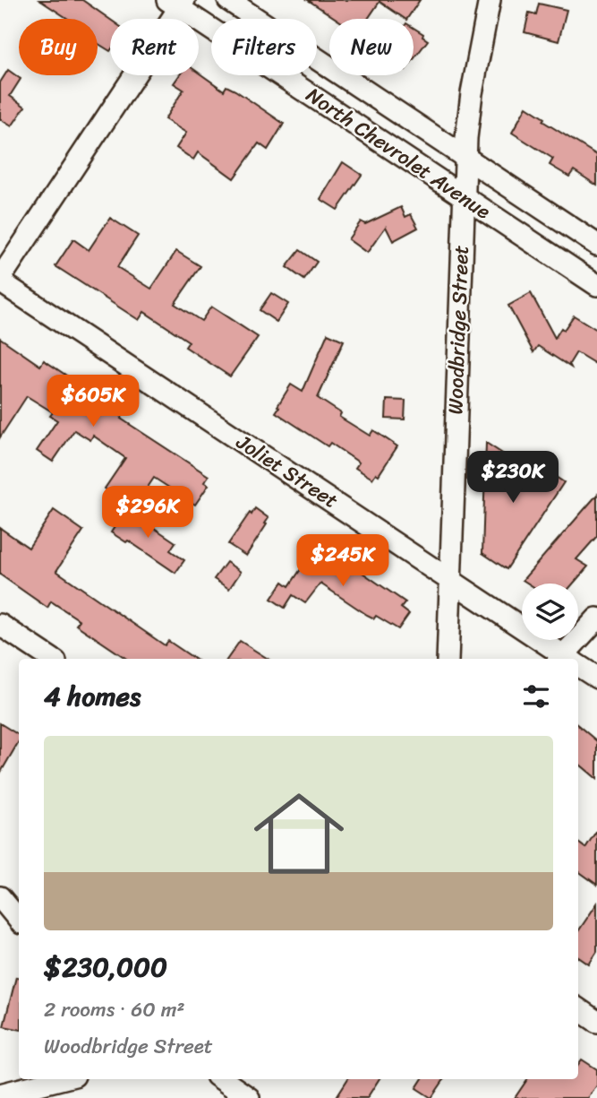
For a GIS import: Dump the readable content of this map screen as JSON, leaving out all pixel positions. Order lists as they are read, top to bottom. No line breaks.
{"streets":{"street":["North Chevrolet Avenue","Woodbridge Street","Joliet Street"]},"crossings":[["North Chevrolet Avenue","Woodbridge Street"],["Woodbridge Street","Joliet Street"]],"page":{"chip":["Buy","Rent","Filters","New"],"price":["$605K","$230K","$296K","$245K"],"heading":"4 homes","list":[{"name":"$230,000","note":"2 rooms · 60 m² · Woodbridge Street"}]}}
